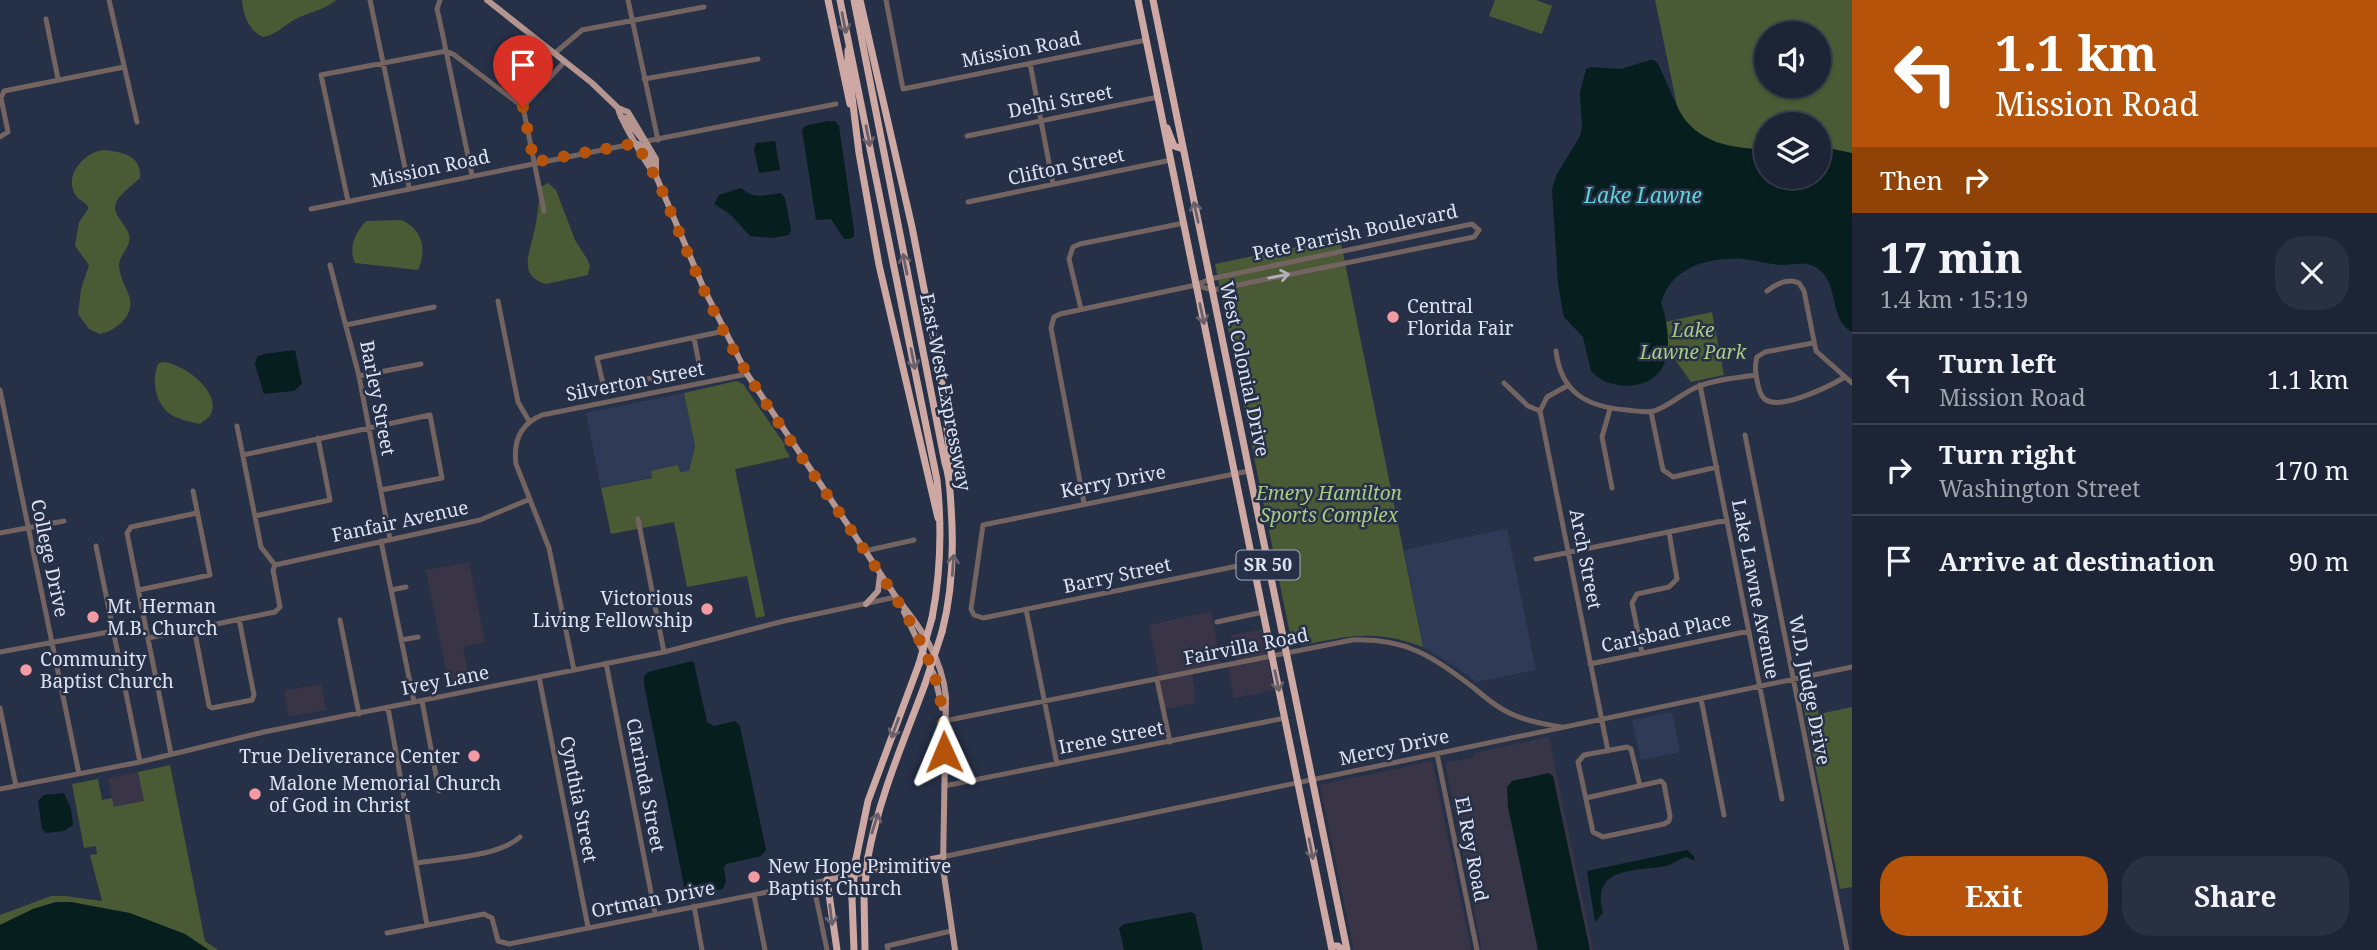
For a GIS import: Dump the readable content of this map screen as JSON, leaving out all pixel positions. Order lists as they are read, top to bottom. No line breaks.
{"streets":{"highway":["West Colonial Drive","East-West Expressway","SR 50"],"main road":["Ortman Drive"],"street":["Mission Road","Delhi Street","Clifton Street","Pete Parrish Boulevard","Silverton Street","Barley Street","Kerry Drive","Fanfair Avenue","College Drive","Arch Street","Barry Street","Lake Lawne Avenue","Carlsbad Place","Fairvilla Road","Ivey Lane","W.D. Judge Drive","Irene Street","Mercy Drive","Clarinda Street","Cynthia Street","El Rey Road"]},"crossings":[["Mission Road","West Colonial Drive"],["Delhi Street","West Colonial Drive"],["Clifton Street","West Colonial Drive"],["Pete Parrish Boulevard","West Colonial Drive"],["West Colonial Drive","Kerry Drive"],["West Colonial Drive","Barry Street"],["West Colonial Drive","Fairvilla Road"],["West Colonial Drive","Irene Street"],["West Colonial Drive","Mercy Drive"],["Barley Street","Fanfair Avenue"],["Kerry Drive","Barry Street"],["College Drive","Ivey Lane"],["Arch Street","Carlsbad Place"],["Arch Street","Mercy Drive"],["Lake Lawne Avenue","Carlsbad Place"],["Lake Lawne Avenue","Mercy Drive"],["Fairvilla Road","Mercy Drive"],["Ivey Lane","Clarinda Street"],["Ivey Lane","Cynthia Street"],["W.D. Judge Drive","Mercy Drive"],["Mercy Drive","El Rey Road"],["Mercy Drive","Ortman Drive"],["Clarinda Street","Ortman Drive"],["Cynthia Street","Ortman Drive"]],"water":["Lake Lawne"],"parks":["Lake Lawne Park","Emery Hamilton Sports Complex"],"places":["Central Florida Fair","Victorious Living Fellowship","Mt. Herman M.B. Church","Community Baptist Church","True Deliverance Center","Malone Memorial Church of God in Christ","New Hope Primitive Baptist Church"],"page":{"turn":["1.1 km","Mission Road"],"then":"Then","heading":["17 min","1.4 km · 15:19"],"list":[{"name":"Turn left","note":"Mission Road","value":"1.1 km"},{"name":"Turn right","note":"Washington Street","value":"170 m"},{"name":"Arrive at destination","value":"90 m"}],"buttons":["Exit","Share"]}}
